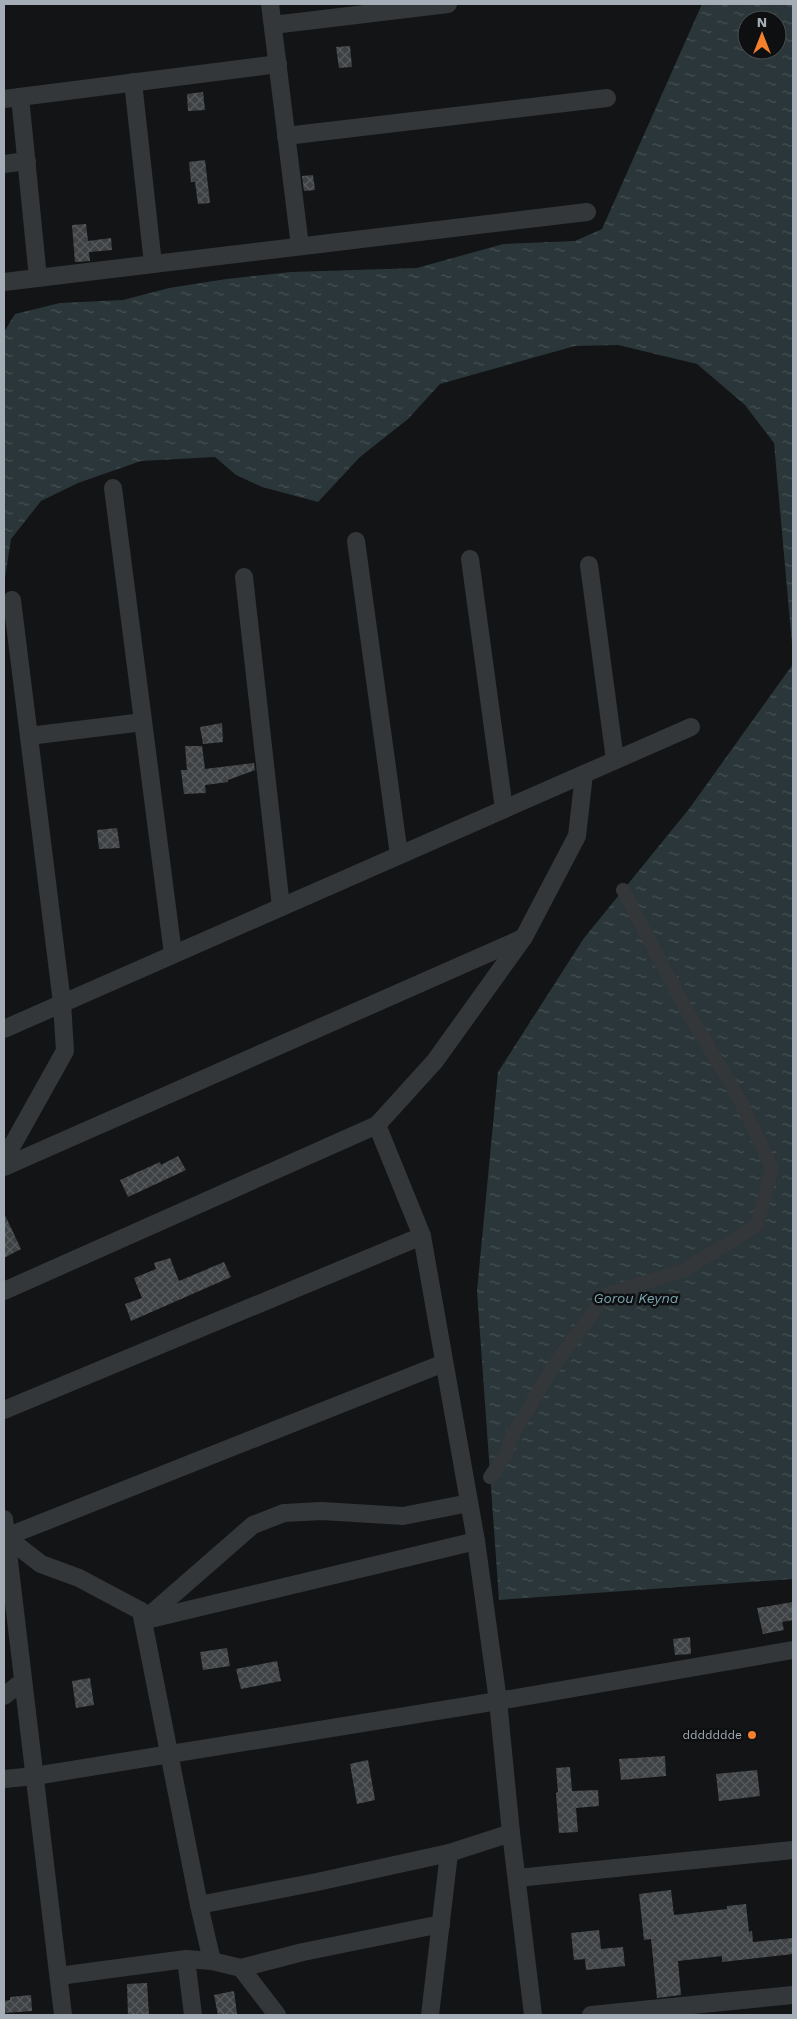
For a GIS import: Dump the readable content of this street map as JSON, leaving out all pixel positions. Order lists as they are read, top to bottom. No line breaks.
{"water":["Gorou Keyna"],"places":["ddddddde"],"north":"top"}
